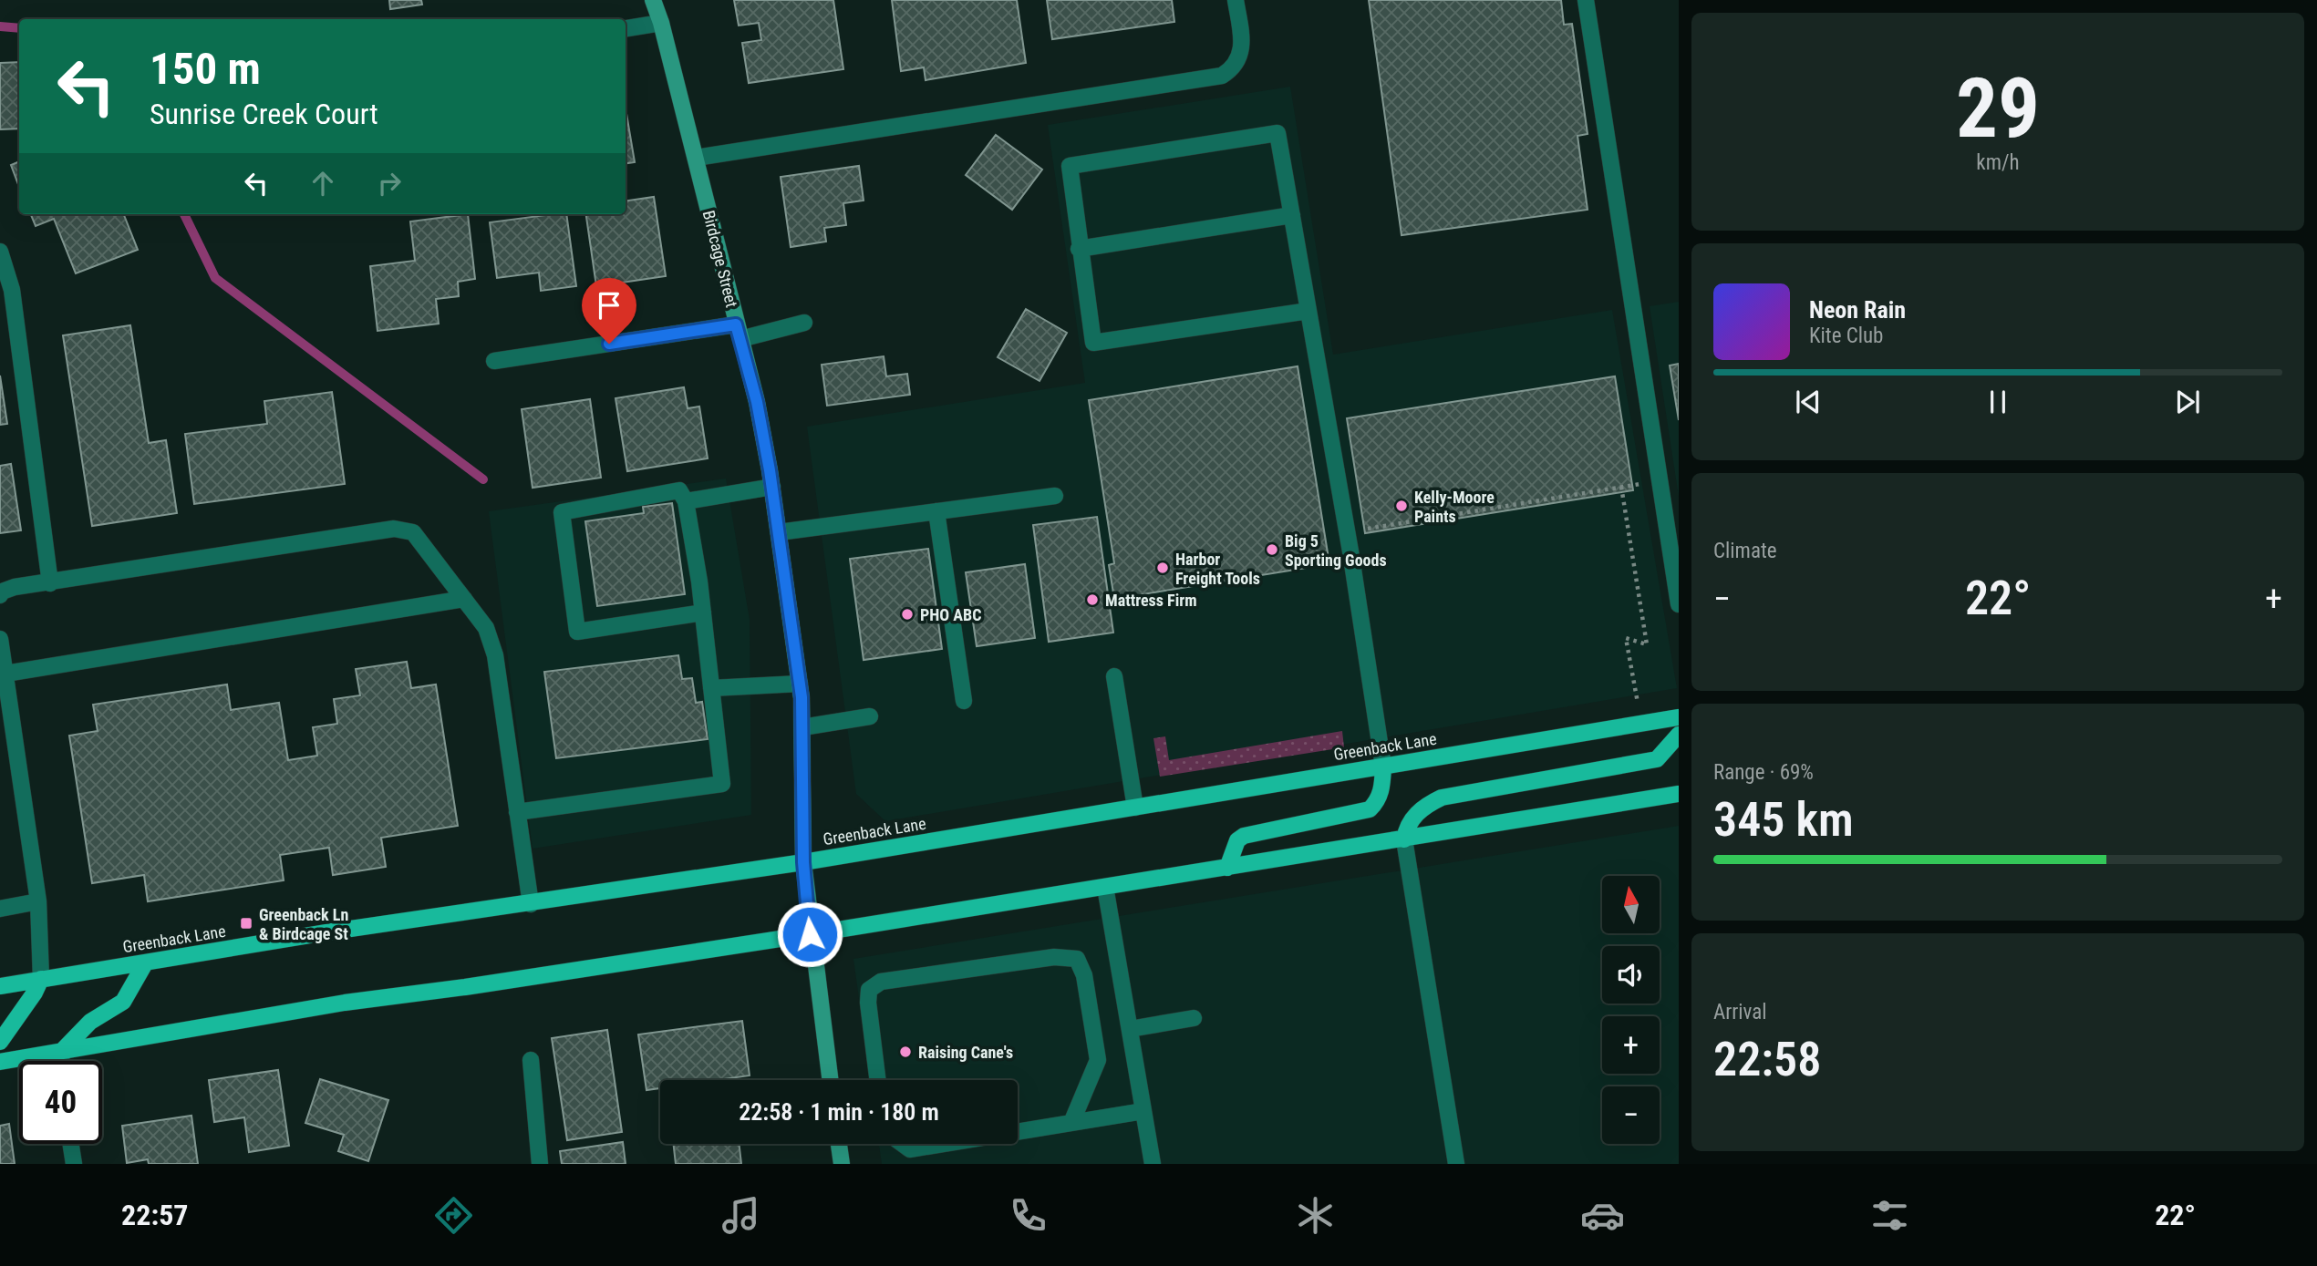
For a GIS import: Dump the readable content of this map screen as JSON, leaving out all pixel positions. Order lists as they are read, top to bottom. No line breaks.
{"streets":{"main road":["Greenback Lane"],"street":["Birdcage Street"]},"crossings":[["Birdcage Street","Greenback Lane"]],"places":{"other":["Kelly-Moore Paints","Big 5 Sporting Goods","Harbor Freight Tools","Mattress Firm","PHO ABC","Raising Cane's"],"transit":["Greenback Ln & Birdcage St"]},"north":"top","page":{"tile":[["29","km/h"],"Climate",["Range · 69%","345 km"],["Arrival","22:58"]],"turn":["150 m","Sunrise Creek Court"],"song":["Neon Rain","Kite Club"],"heat":["−","22°","+"],"map_buttons":["+","−"],"limit":"40","trip":"22:58 · 1 min · 180 m","tabs":["22:57","22°"]}}
